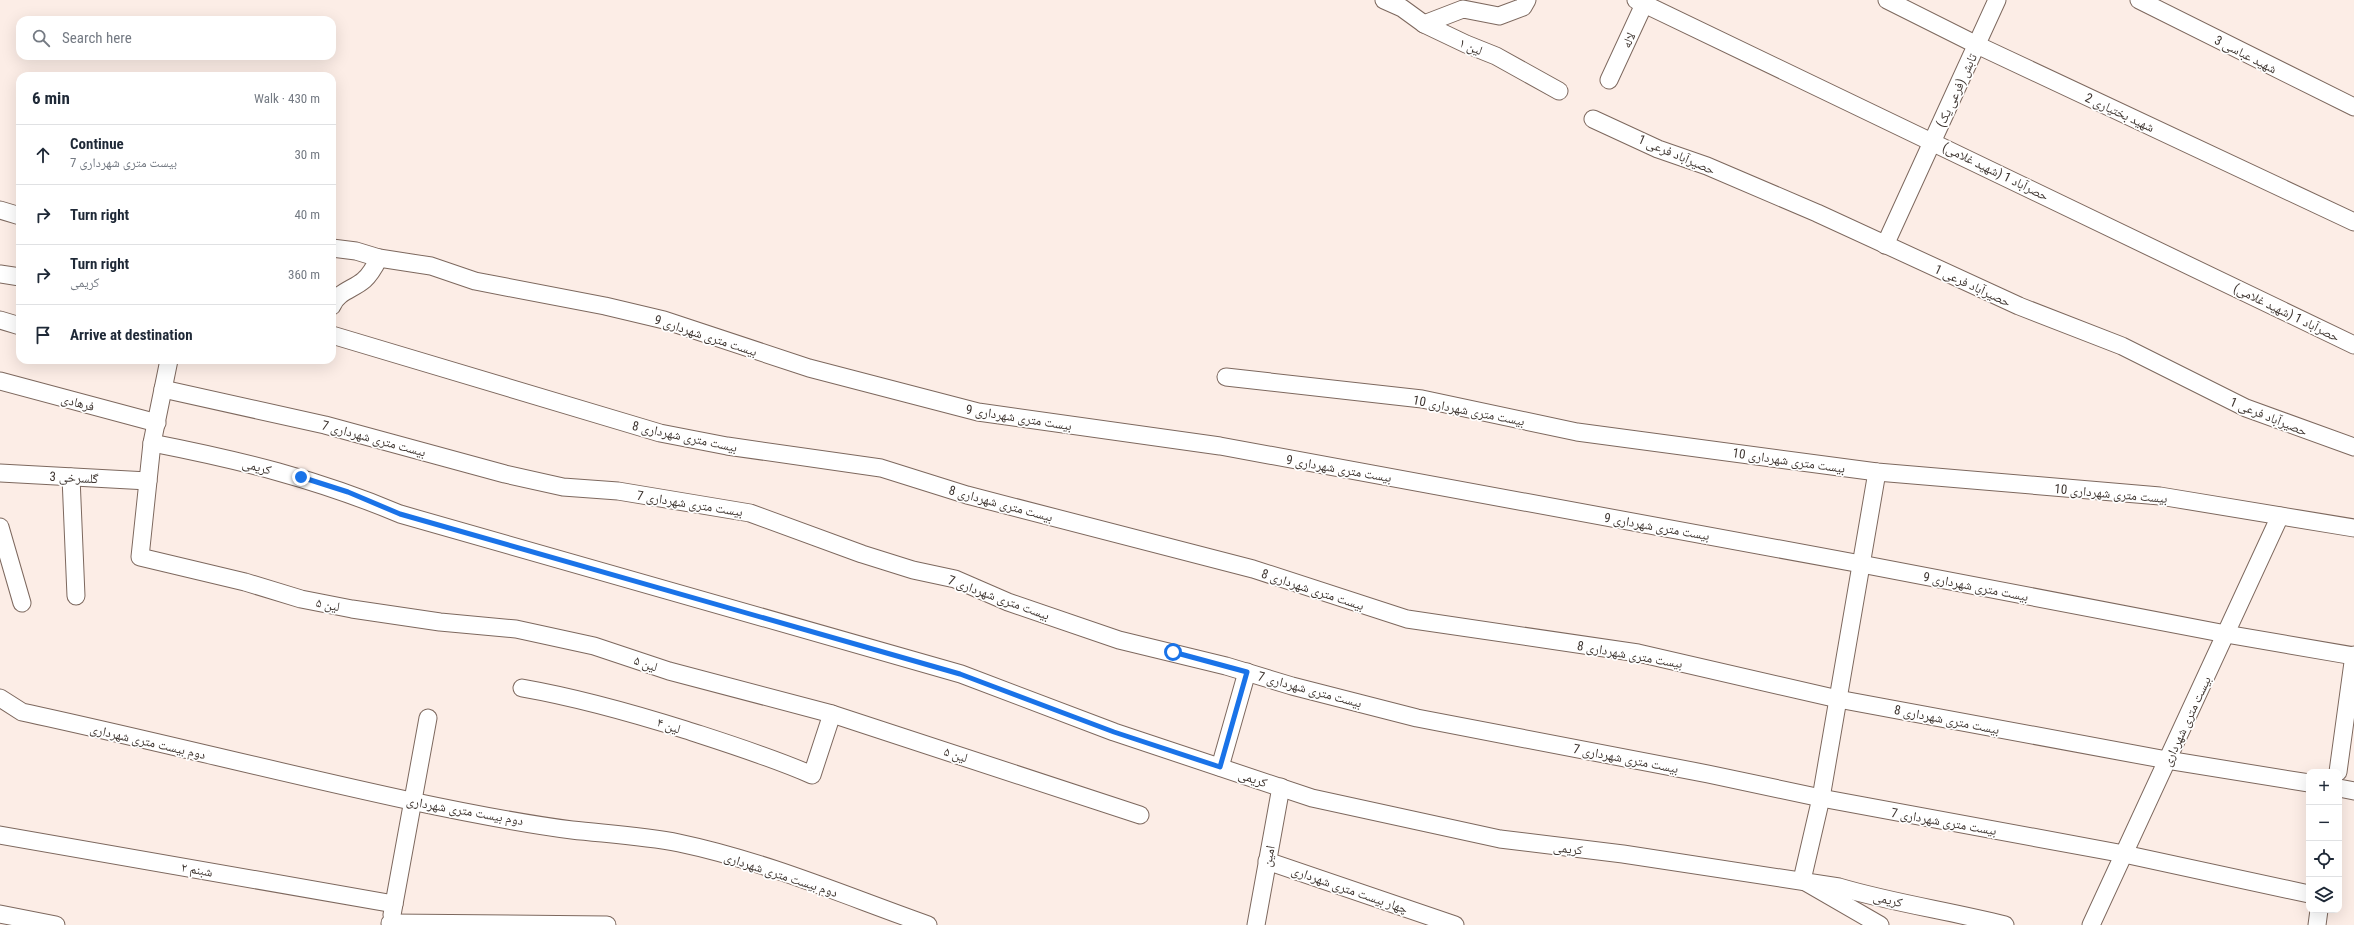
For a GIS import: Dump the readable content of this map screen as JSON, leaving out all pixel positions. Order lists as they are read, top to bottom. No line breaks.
{"streets":{"street":["لاله","لین ۱","شهید عباسی 3","تابش (فرعی یک)","شهید بختیاری 2","حصیرآباد فرعی 1","حصرآباد 1 (شهید غلامی)","بیست متری شهرداری 9","فرهادی","بیست متری شهرداری 10","بیست متری شهرداری 8","بیست متری شهرداری 7","کریمی","گلسرخی 3","لین ۵","بیست متری شهرداری","لین ۴","دوم بیست متری شهرداری","امین","شبنم ۲","چهار بیست متری شهرداری"]},"crossings":[["لاله","حصرآباد 1 (شهید غلامی)"],["تابش (فرعی یک)","شهید بختیاری 2"],["تابش (فرعی یک)","حصیرآباد فرعی 1"],["تابش (فرعی یک)","حصرآباد 1 (شهید غلامی)"],["بیست متری شهرداری 9","بیست متری شهرداری"],["بیست متری شهرداری 10","بیست متری شهرداری"],["بیست متری شهرداری 8","بیست متری شهرداری"],["بیست متری شهرداری 7","بیست متری شهرداری"],["کریمی","امین"],["گلسرخی 3","لین ۵"],["لین ۵","لین ۴"],["امین","چهار بیست متری شهرداری"]],"page":{"search":"Search here","heading":["6 min","Walk · 430 m"],"list":[["Continue","بیست متری شهرداری 7","30 m"],["Turn right","40 m"],["Turn right","کریمی","360 m"],"Arrive at destination"],"map_buttons":["+","−"]}}
